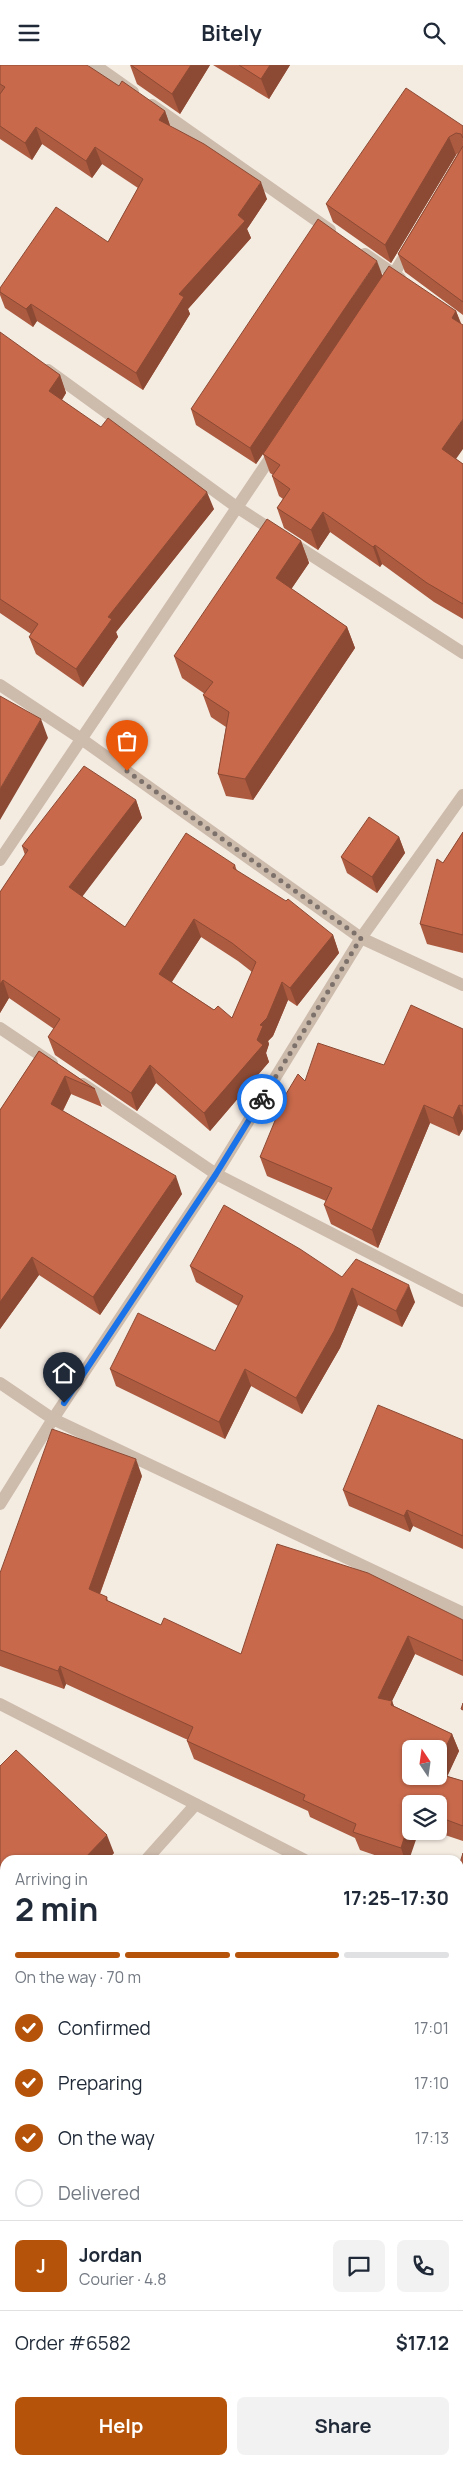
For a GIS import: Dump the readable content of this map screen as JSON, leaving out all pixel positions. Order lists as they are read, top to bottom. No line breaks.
{"north":"top","page":{"header":"Bitely","heading":["2 min","Arriving in","17:25–17:30"],"panel":["Jordan","Courier · 4.8","Order #6582","$17.12"],"bar":"On the way · 70 m","list":[["Confirmed","17:01"],["Preparing","17:10"],["On the way","17:13"],"Delivered"],"round":"J","buttons":["Help","Share"]}}
